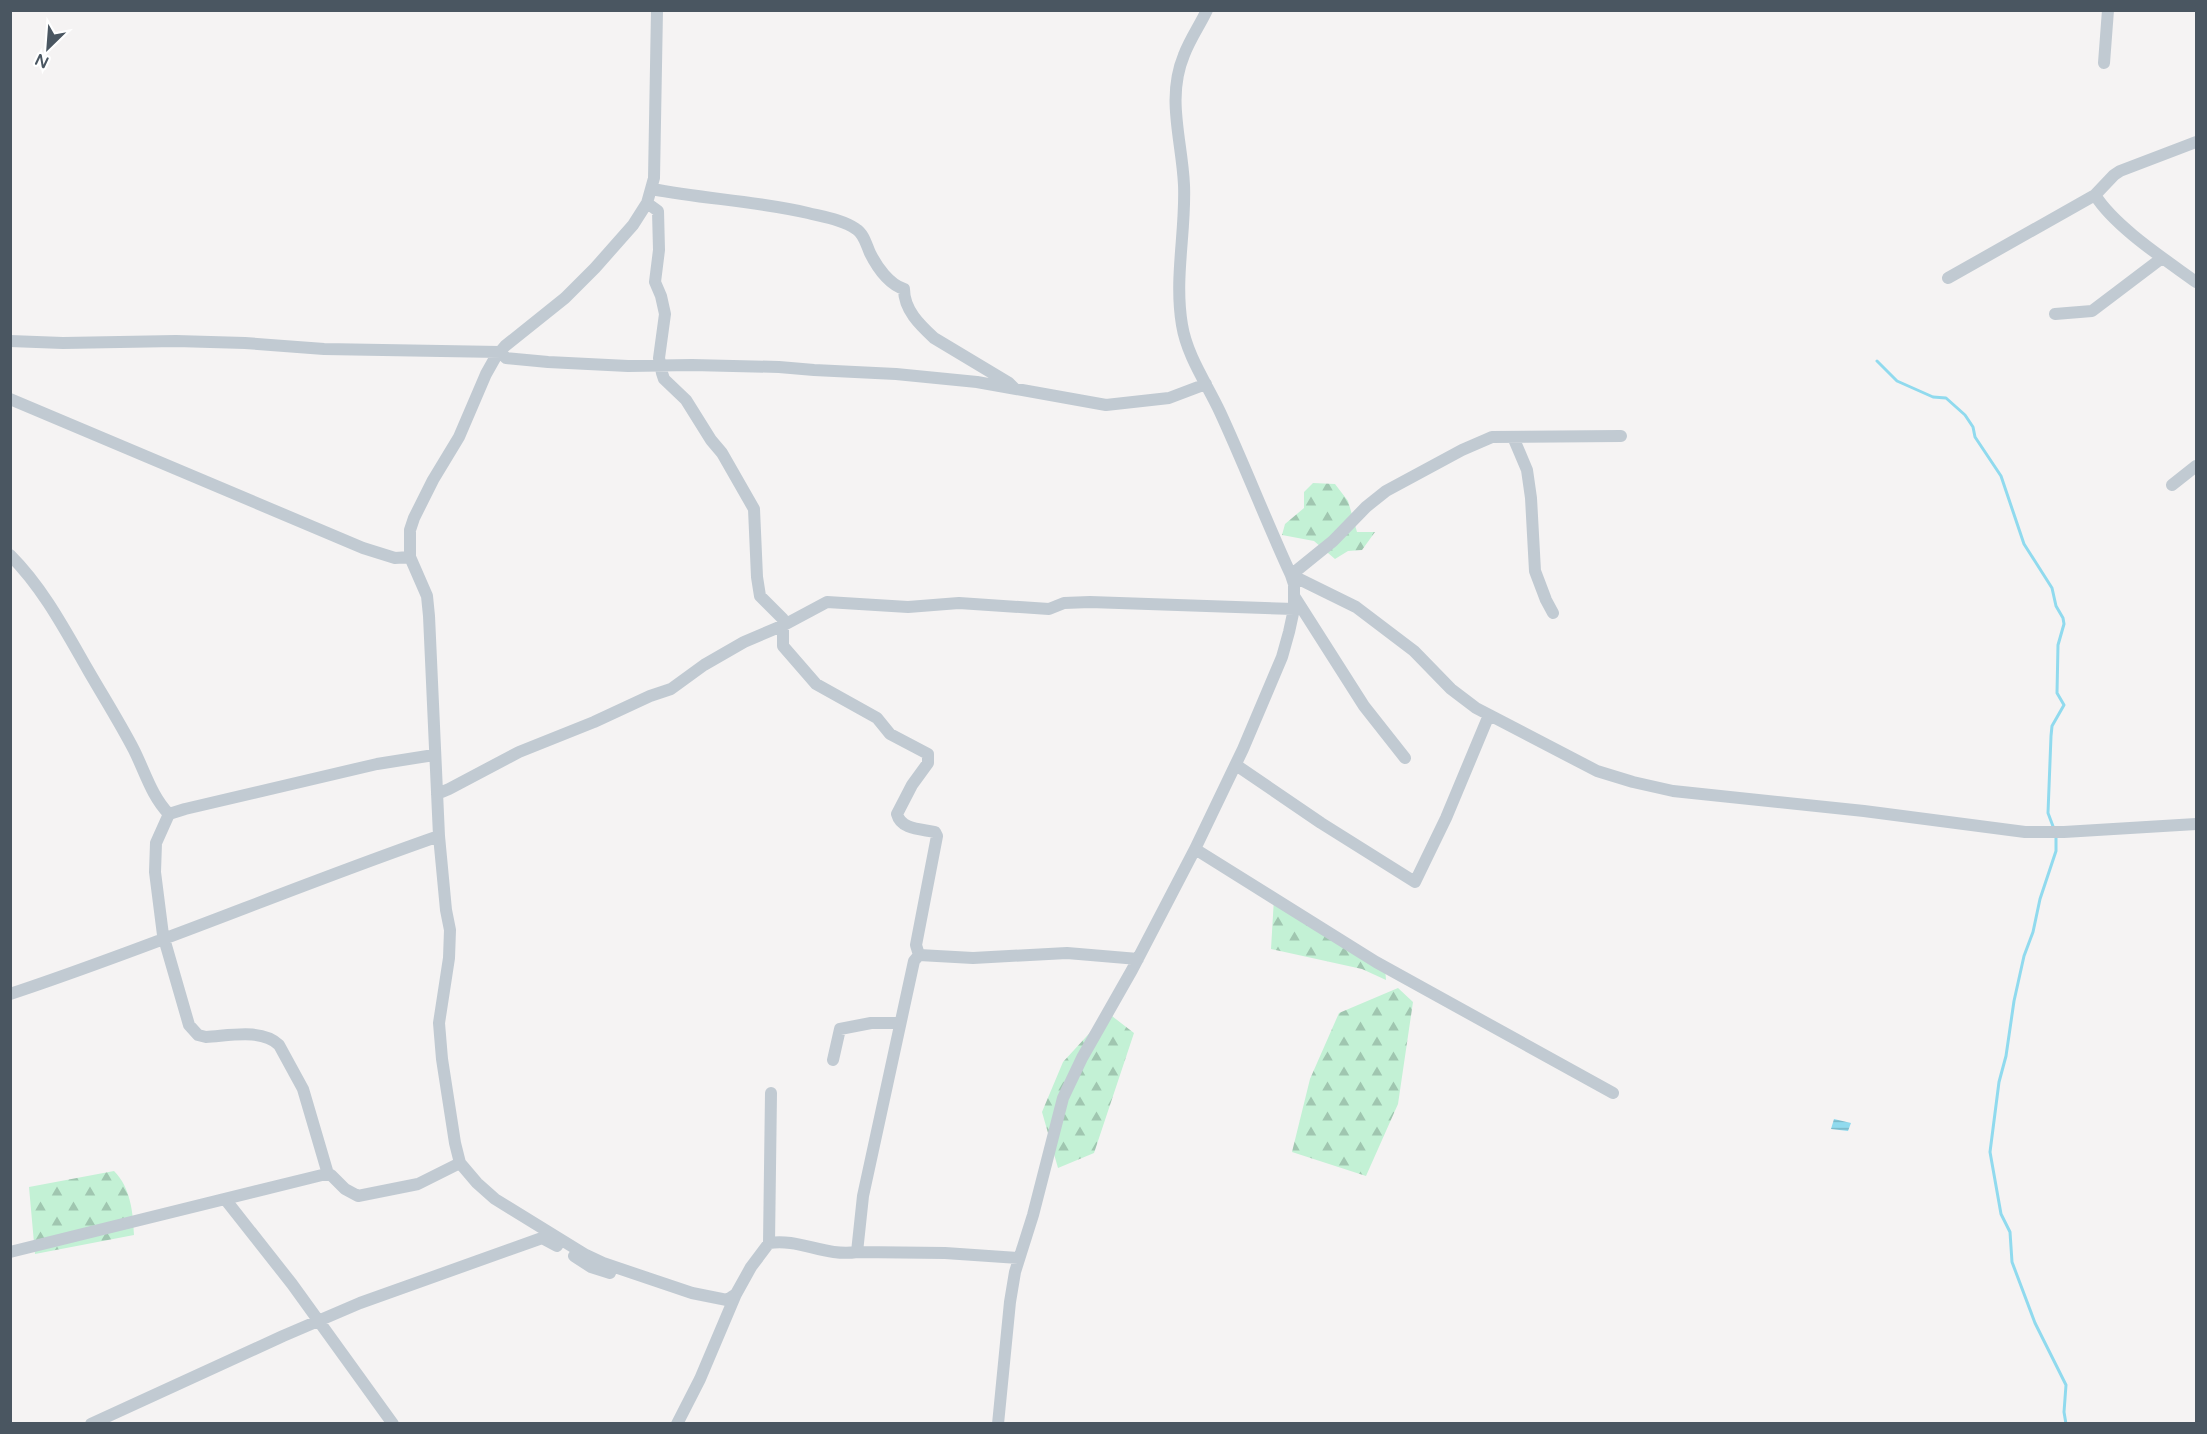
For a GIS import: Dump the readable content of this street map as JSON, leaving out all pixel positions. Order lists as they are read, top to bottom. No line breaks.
{"north":"bottom left"}
